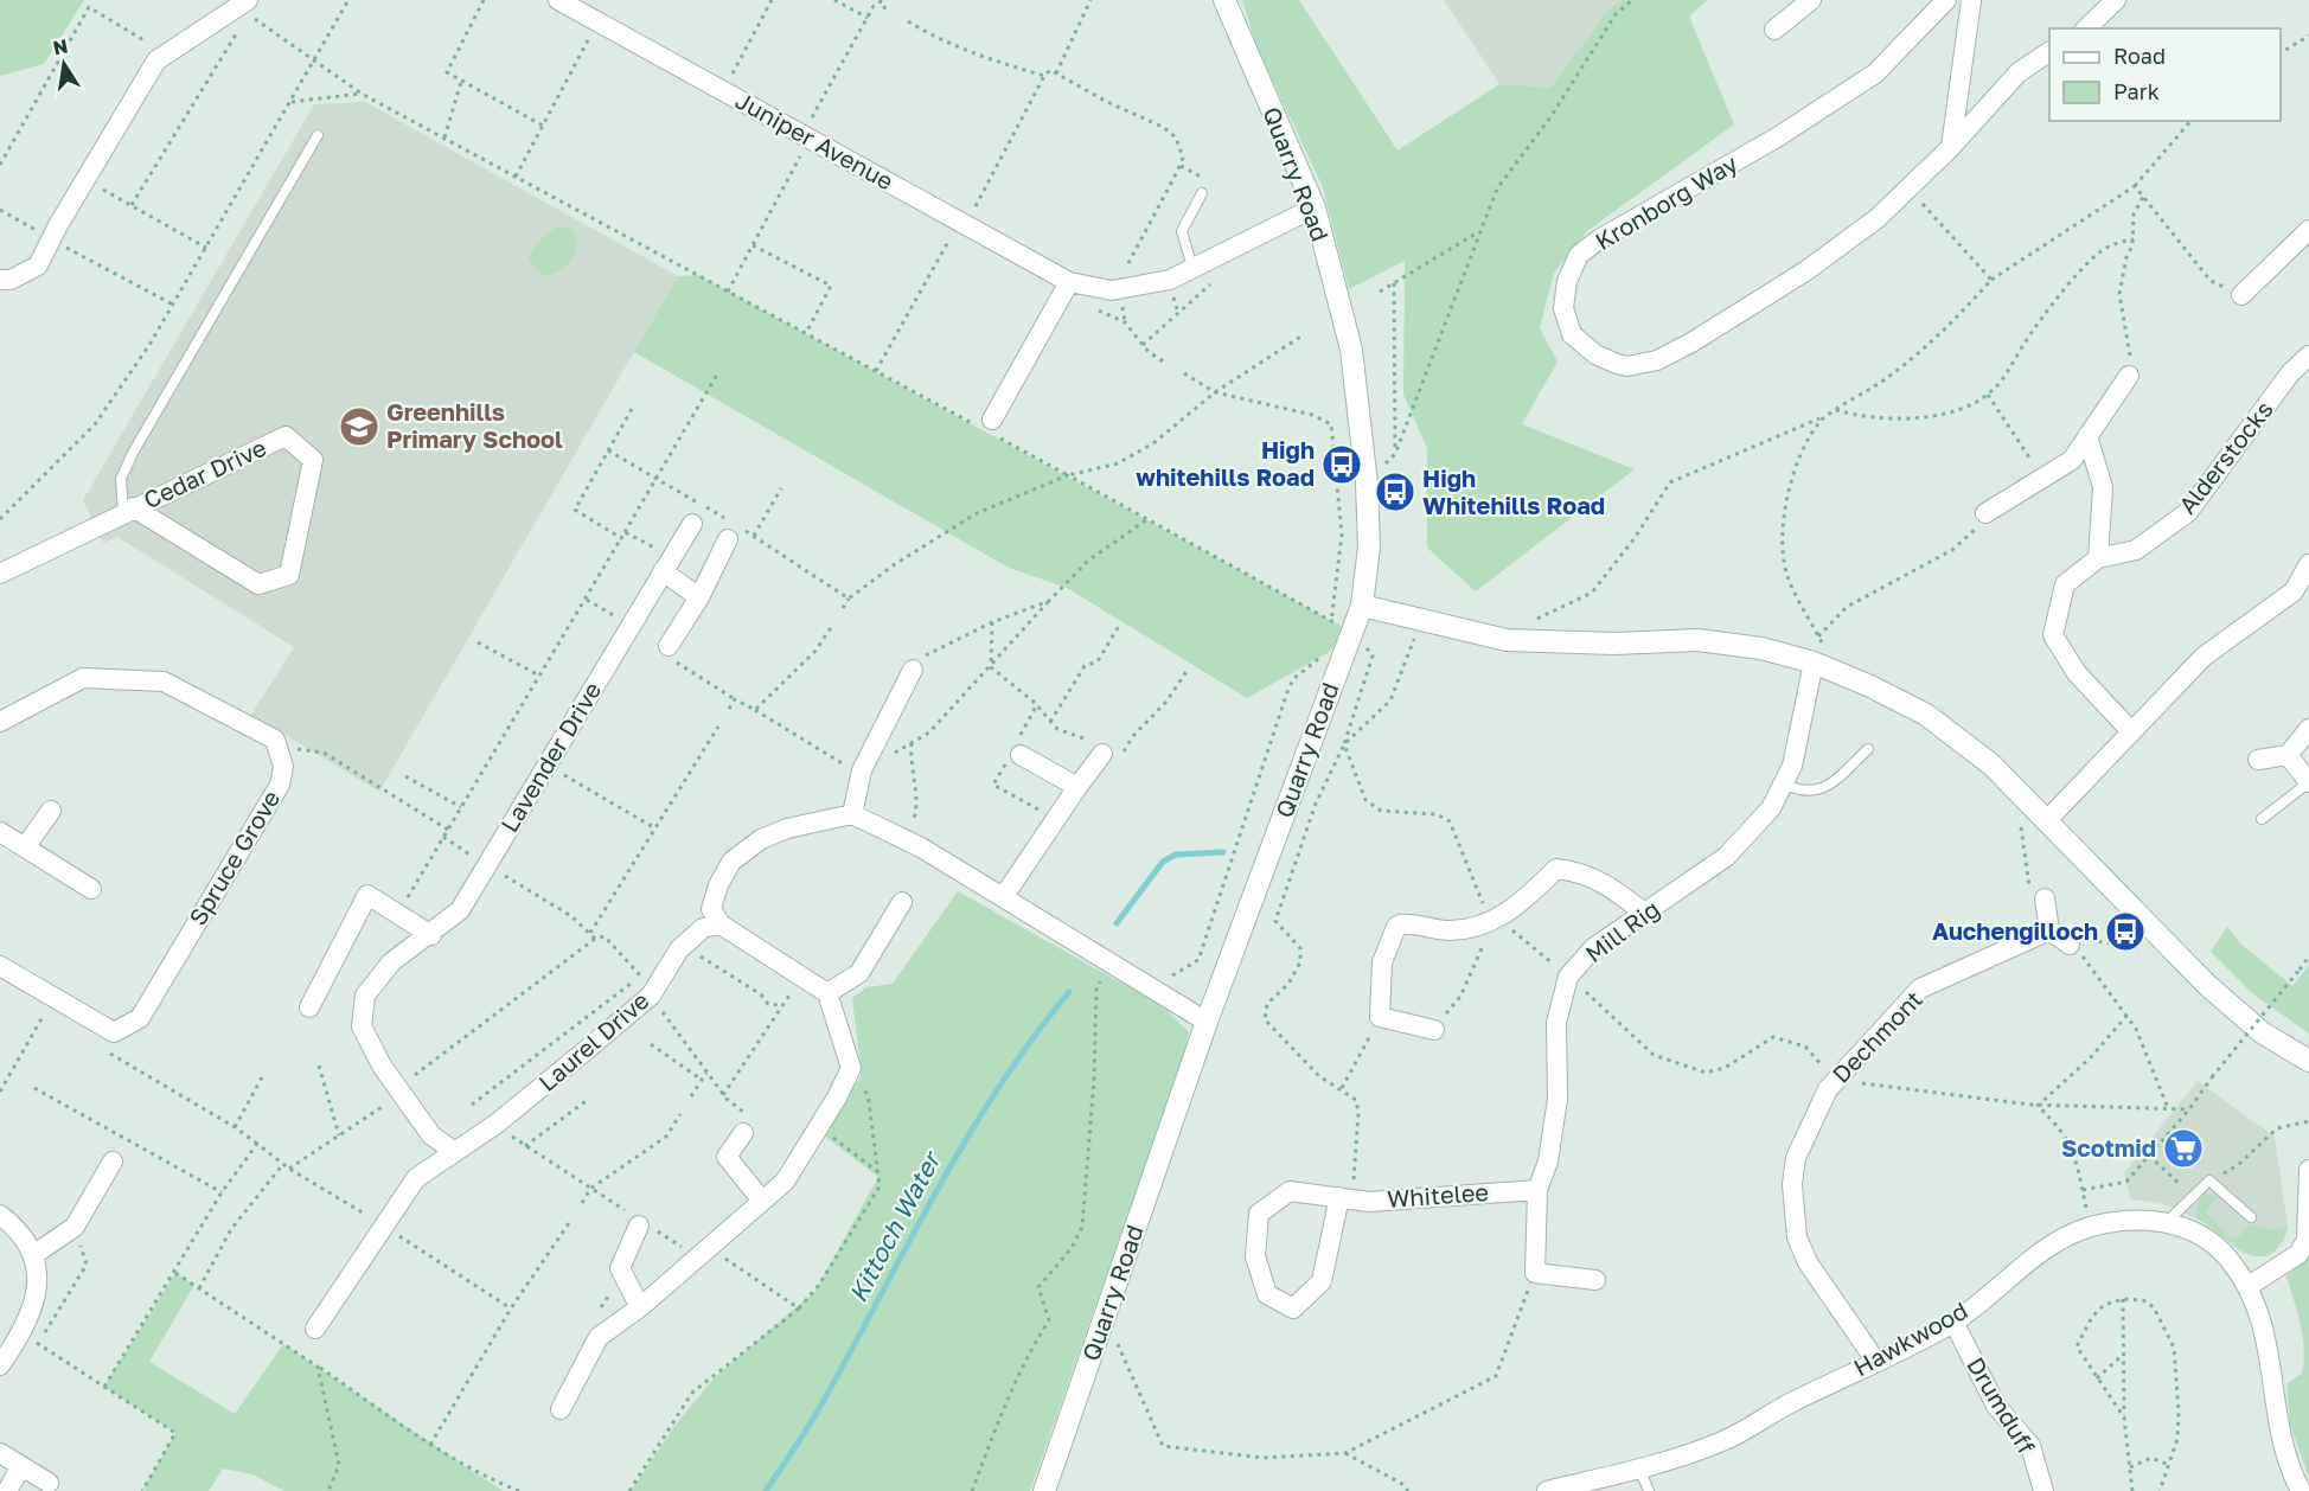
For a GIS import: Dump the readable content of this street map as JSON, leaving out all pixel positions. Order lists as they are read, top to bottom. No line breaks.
{"streets":{"street":["Juniper Avenue","Quarry Road","Kronborg Way","Alderstocks","Cedar Drive","Lavender Drive","Spruce Grove","Mill Rig","Dechmont","Laurel Drive","Whitelee","Hawkwood","Drumduff"]},"crossings":[["Juniper Avenue","Quarry Road"],["Lavender Drive","Laurel Drive"],["Mill Rig","Whitelee"],["Dechmont","Hawkwood"],["Hawkwood","Drumduff"]],"water":["Kittoch Water"],"places":{"school or university":["Greenhills Primary School"],"bus stop":["High whitehills Road","High Whitehills Road","Auchengilloch"],"supermarket":["Scotmid"]},"legend":["Road","Park"],"north":"top"}
